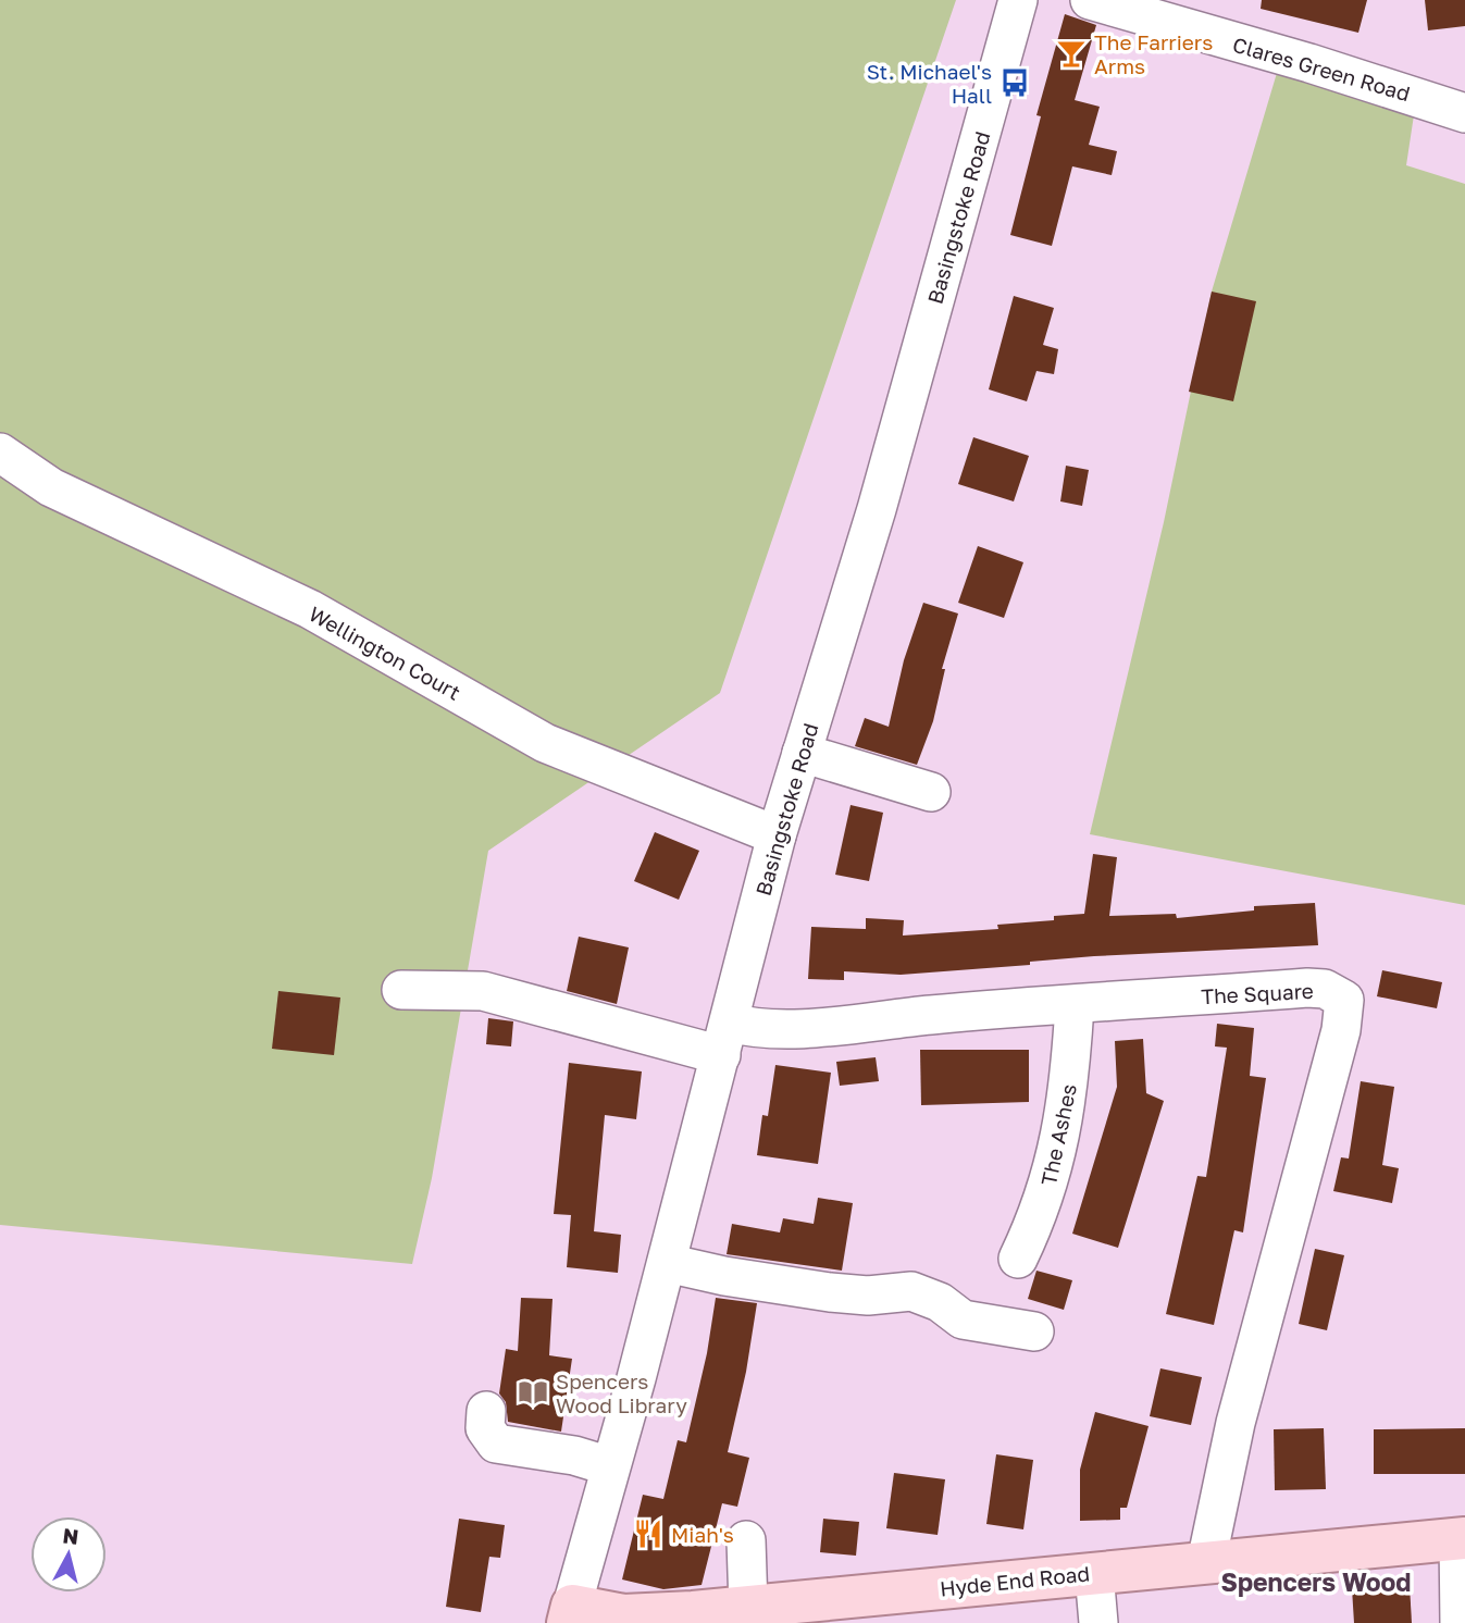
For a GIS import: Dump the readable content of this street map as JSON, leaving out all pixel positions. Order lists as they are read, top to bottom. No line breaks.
{"streets":{"main road":["Hyde End Road"],"street":["Clares Green Road","Basingstoke Road","Wellington Court","The Square","The Ashes"]},"crossings":[["Basingstoke Road","Wellington Court"],["Basingstoke Road","The Square"],["Basingstoke Road","Hyde End Road"],["The Square","The Ashes"],["The Square","Hyde End Road"]],"districts":["Spencers Wood"],"places":{"bar":["The Farriers Arms"],"bus stop":["St. Michael's Hall"],"library":["Spencers Wood Library"],"restaurant":["Miah's"]},"north":"top"}
